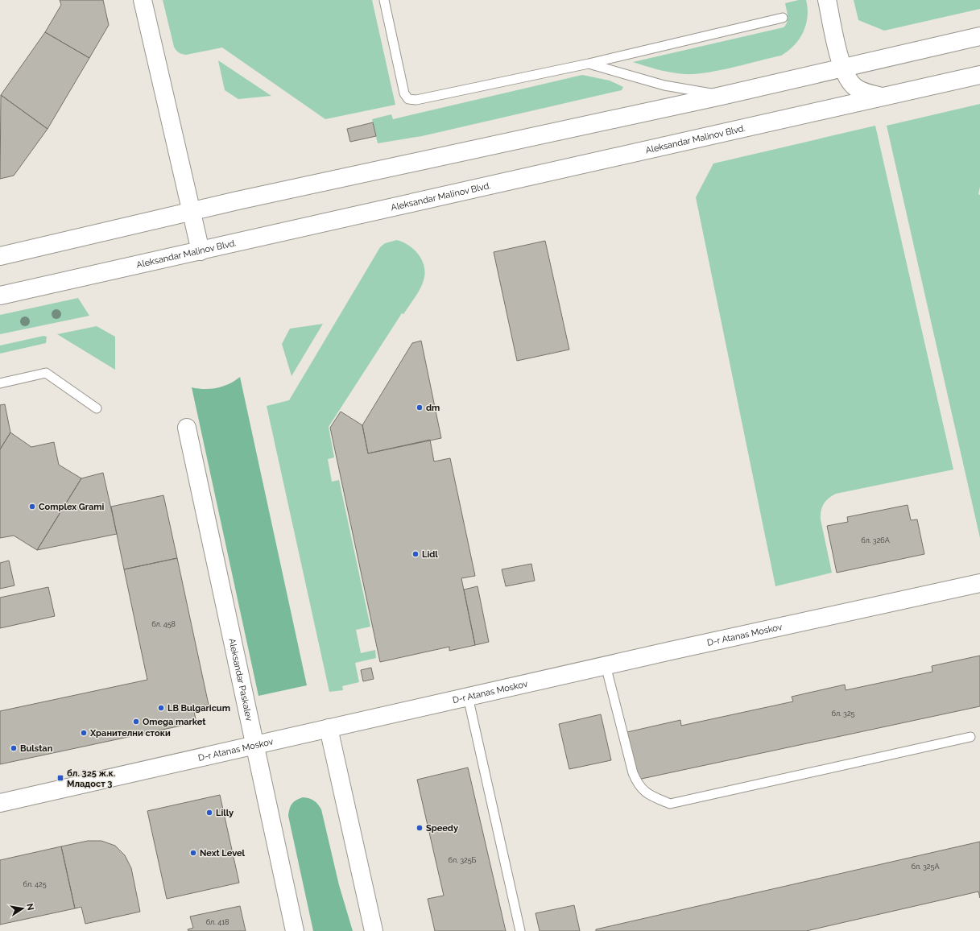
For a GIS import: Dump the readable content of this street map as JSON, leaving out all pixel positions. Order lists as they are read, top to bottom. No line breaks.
{"streets":{"street":["Aleksandar Malinov Blvd.","D-r Atanas Moskov","Aleksandar Paskalev"]},"crossings":[["D-r Atanas Moskov","Aleksandar Paskalev"]],"places":{"other":["dm","Complex Grami","Lidl","LB Bulgaricum","Omega market","Хранителни стоки","Bulstan","Lilly","Speedy","Next Level"],"transit":["бл. 325 ж.к. Младост 3"]},"house_numbers":["бл. 326А","бл. 458","бл. 325","бл. 325Б","бл. 325А","бл. 425","бл. 418"],"north":"right"}
